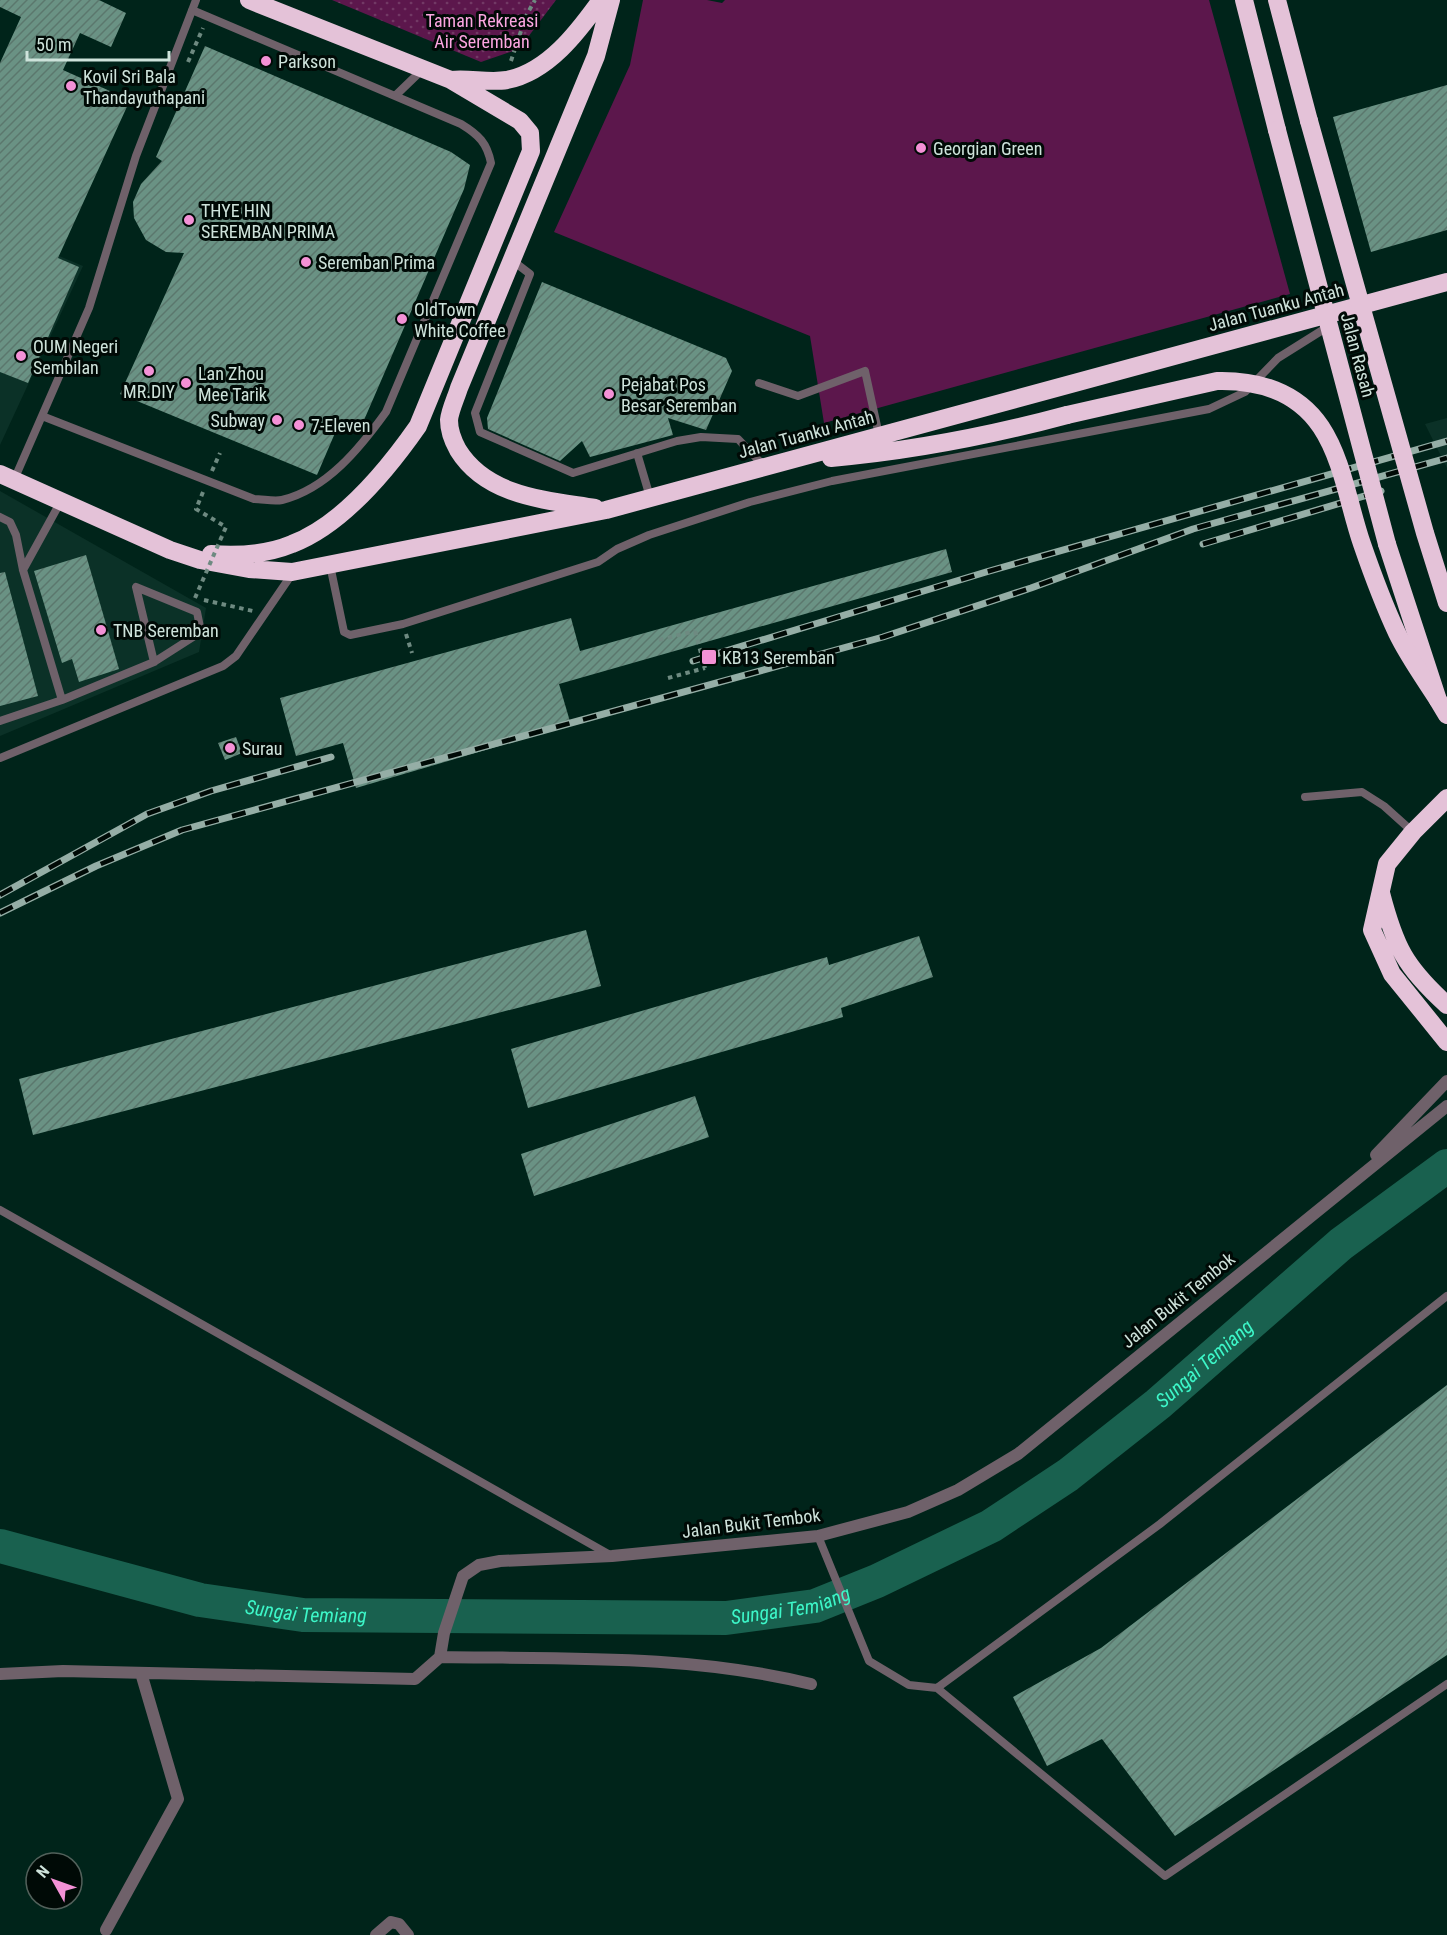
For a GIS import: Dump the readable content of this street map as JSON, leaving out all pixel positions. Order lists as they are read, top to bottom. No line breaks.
{"streets":{"highway":["Jalan Tuanku Antah","Jalan Rasah"],"street":["Jalan Bukit Tembok"]},"water":["Sungai Temiang"],"parks":["Taman Rekreasi Air Seremban"],"places":{"other":["Parkson","Kovil Sri Bala Thandayuthapani","Georgian Green","THYE HIN SEREMBAN PRIMA","Seremban Prima","OldTown White Coffee","OUM Negeri Sembilan","MR.DIY","Lan Zhou Mee Tarik","Pejabat Pos Besar Seremban","Subway","7-Eleven","TNB Seremban","Surau"],"transit":["KB13 Seremban"]},"scale_bar":"50 m","north":"top left"}
